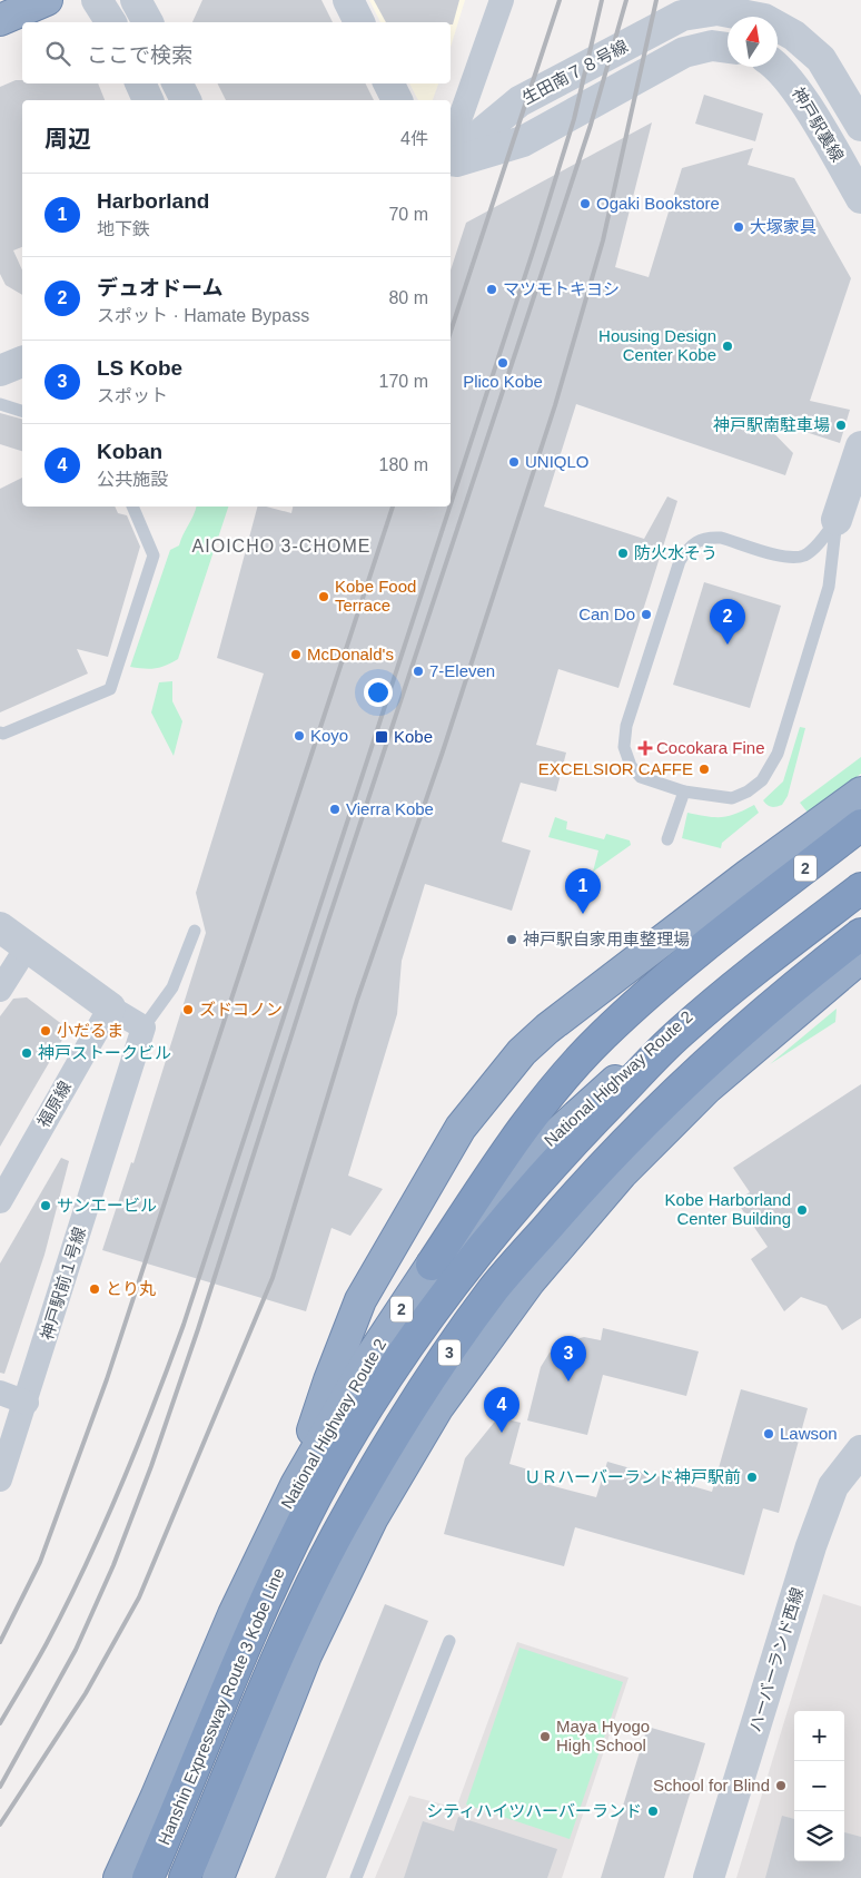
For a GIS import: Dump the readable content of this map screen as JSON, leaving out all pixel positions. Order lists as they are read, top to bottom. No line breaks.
{"streets":{"highway":["2","National Highway Route 2","3","Hanshin Expressway Route 3 Kobe Line"],"street":["生田南７８号線","神戸駅裏線","福原線","神戸駅前１号線","ハーバーランド西線"]},"crossings":[["2","National Highway Route 2"]],"districts":["AIOICHO 3-CHOME"],"places":{"other":["Ogaki Bookstore","大塚家具","マツモトキヨシ","Housing Design Center Kobe","Plico Kobe","神戸駅南駐車場","UNIQLO","防火水そう","Kobe Food Terrace","Can Do","McDonald's","7-Eleven","Koyo","EXCELSIOR CAFFE","Vierra Kobe","神戸駅自家用車整理場","ズドコノン","小だるま","神戸ストークビル","サンエービル","Kobe Harborland Center Building","とり丸","Lawson","ＵＲハーバーランド神戸駅前","Maya Hyogo High School","School for Blind","シティハイツハーバーランド"],"transit":["Kobe"],"health":["Cocokara Fine"]},"north":"top","page":{"search":"ここで検索","heading":["周辺","4件"],"list":[{"mark":"1","name":"Harborland","note":"地下鉄","value":"70 m"},{"mark":"2","name":"デュオドーム","note":"スポット · Hamate Bypass","value":"80 m"},{"mark":"3","name":"LS Kobe","note":"スポット","value":"170 m"},{"mark":"4","name":"Koban","note":"公共施設","value":"180 m"}],"pins":["2","1","3","4"],"map_buttons":["+","−"]}}
